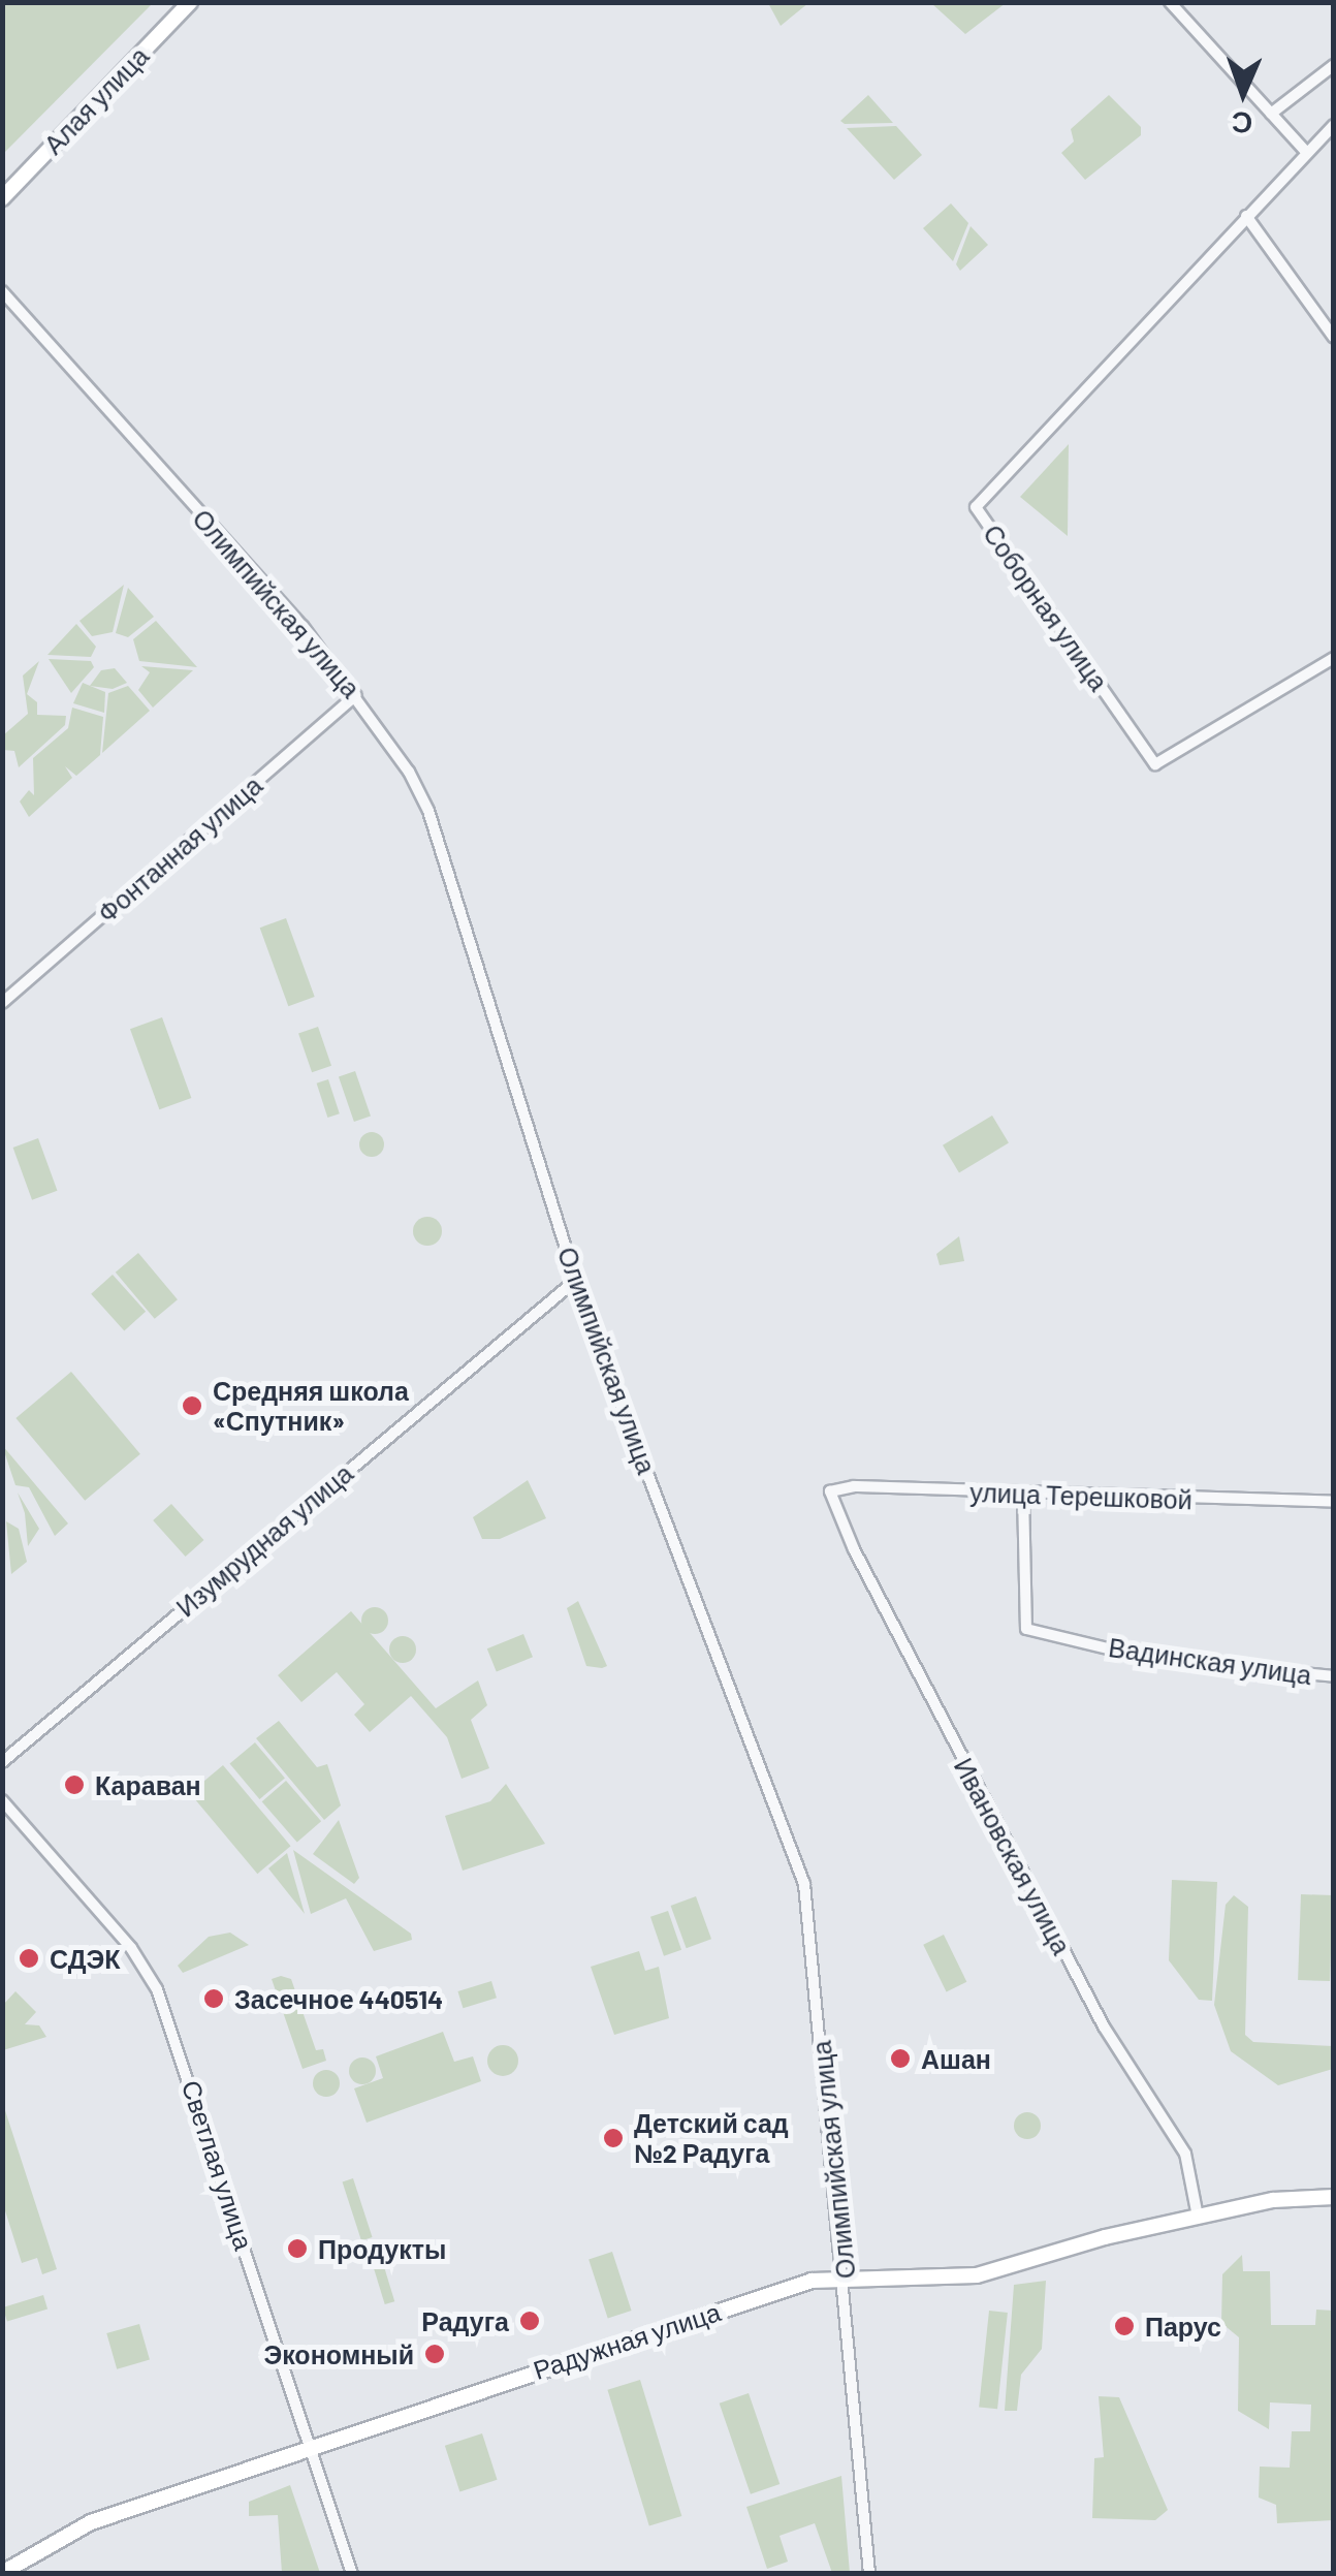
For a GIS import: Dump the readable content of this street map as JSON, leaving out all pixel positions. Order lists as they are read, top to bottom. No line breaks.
{"streets":{"main road":["Алая улица","Радужная улица"],"street":["Олимпийская улица","Соборная улица","Фонтанная улица","улица Терешковой","Изумрудная улица","Вадинская улица","Ивановская улица","Светлая улица"]},"crossings":[["Олимпийская улица","Фонтанная улица"],["Олимпийская улица","Изумрудная улица"],["Олимпийская улица","Радужная улица"],["улица Терешковой","Вадинская улица"],["улица Терешковой","Ивановская улица"],["Ивановская улица","Радужная улица"],["Светлая улица","Радужная улица"]],"places":["Средняя школа «Спутник»","Караван","СДЭК","Засечное 440514","Ашан","Детский сад №2 Радуга","Продукты","Радуга","Парус","Экономный"],"north":"bottom"}
